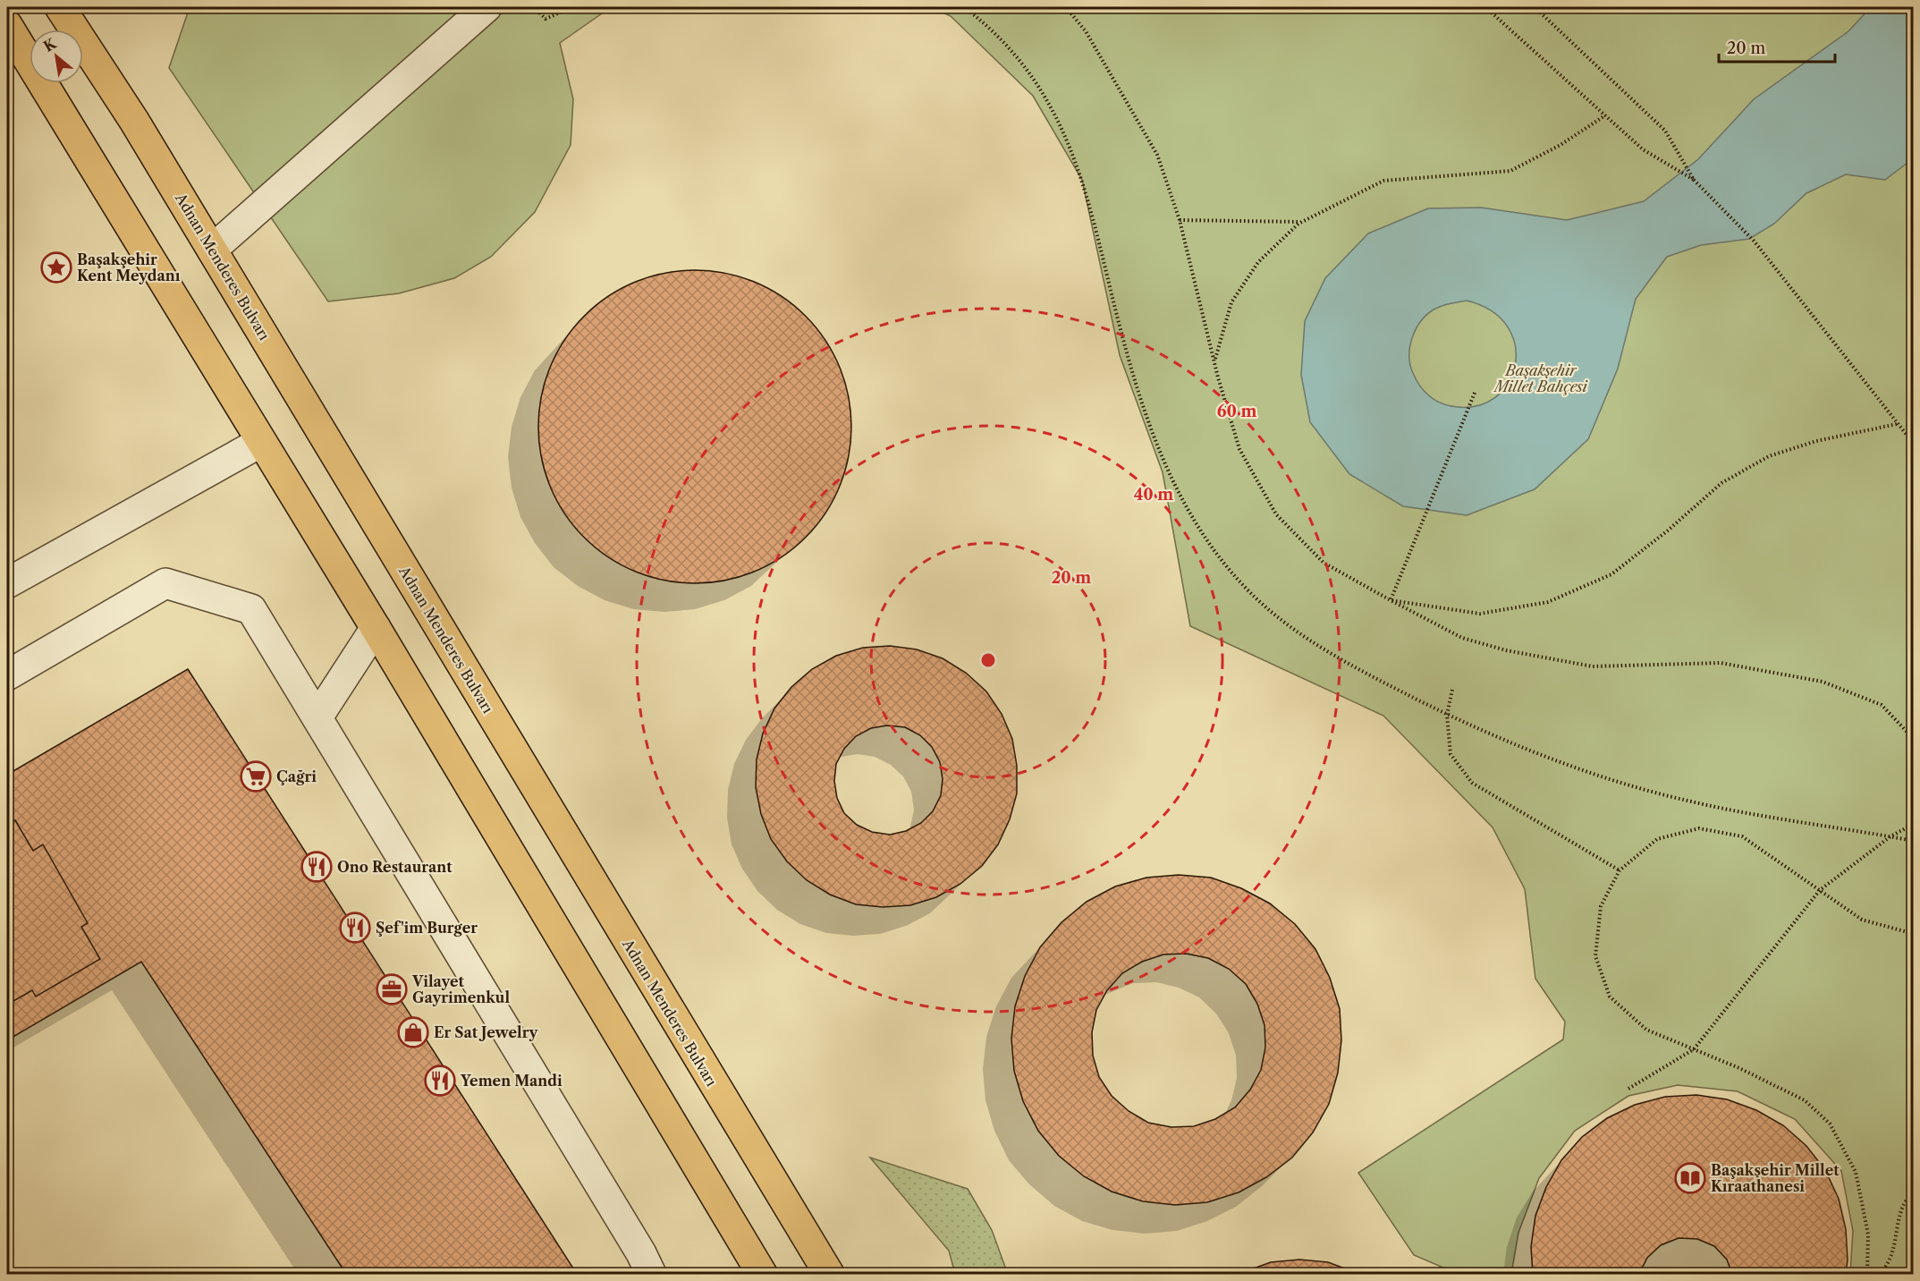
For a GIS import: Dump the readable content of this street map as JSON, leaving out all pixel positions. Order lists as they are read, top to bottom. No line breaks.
{"streets":{"main road":["Adnan Menderes Bulvarı"]},"parks":["Başakşehir Millet Bahçesi"],"places":{"place":["Başakşehir Kent Meydanı"],"supermarket":["Çağri"],"restaurant":["Ono Restaurant","Şef'im Burger","Yemen Mandi"],"office":["Vilayet Gayrimenkul"],"shop":["Er Sat Jewelry"],"library":["Başakşehir Millet Kıraathanesi"]},"scale_bar":"20 m","north":"top left","rings":["60 m","40 m","20 m"]}
